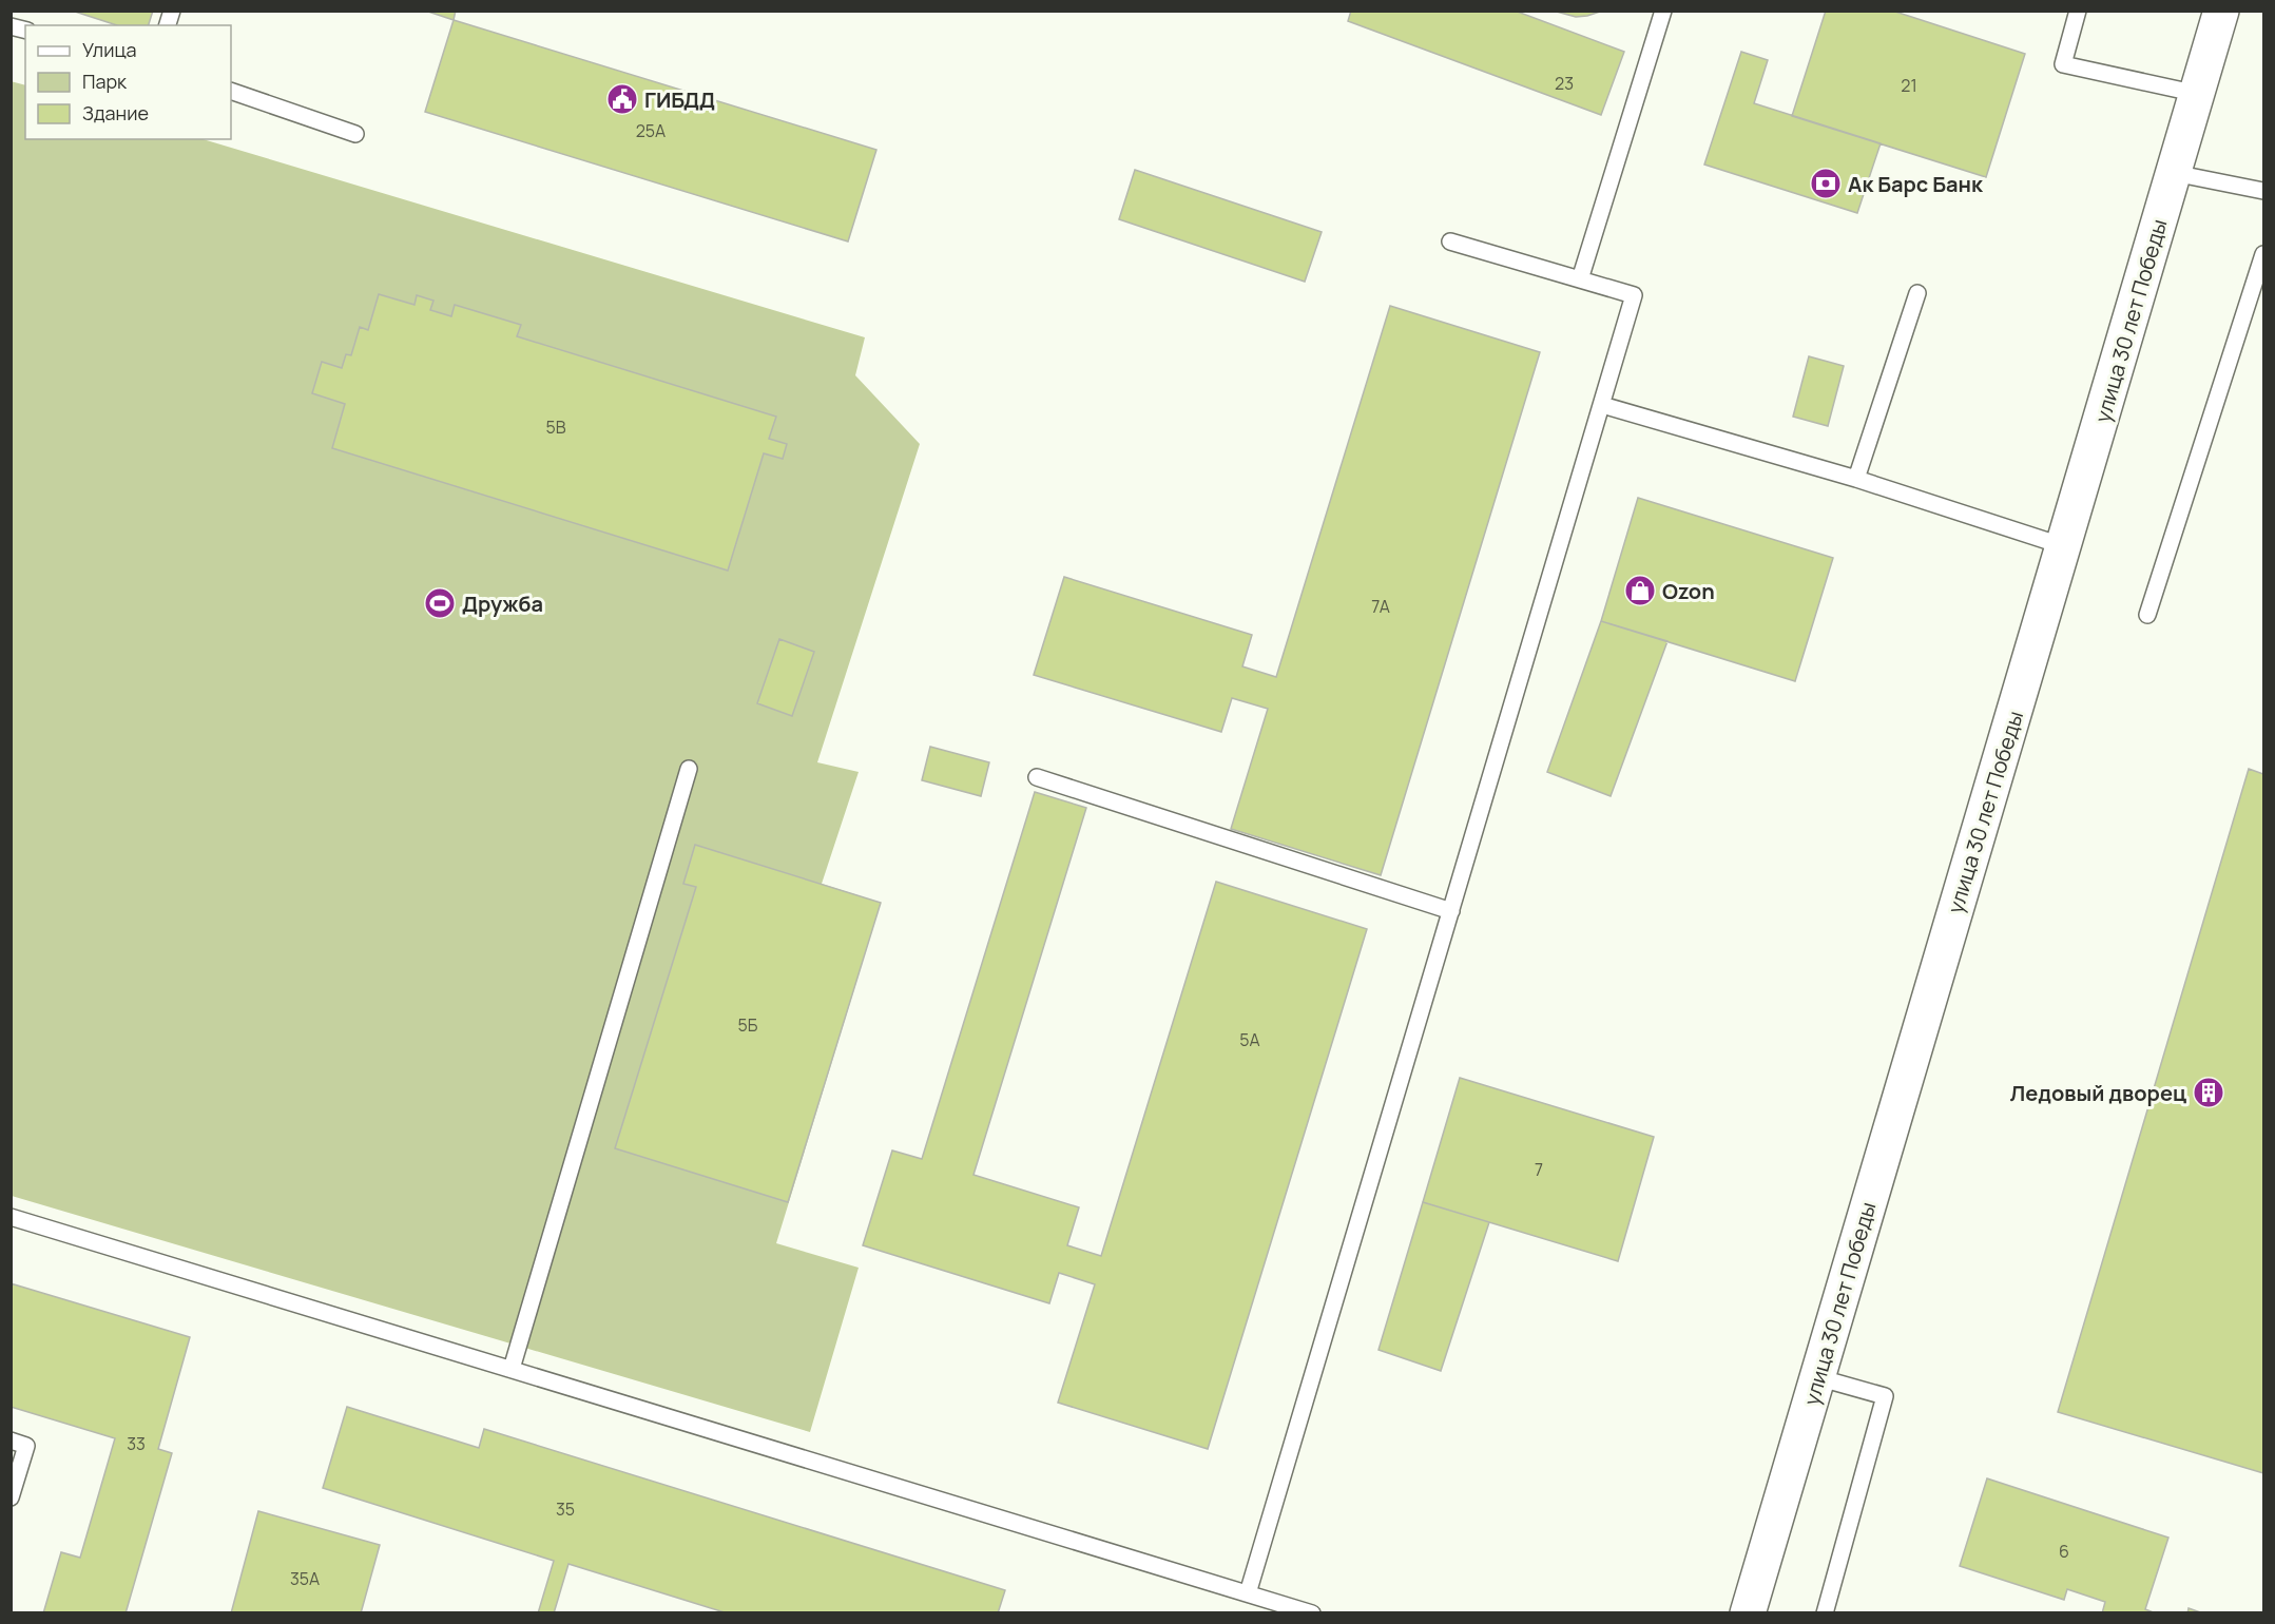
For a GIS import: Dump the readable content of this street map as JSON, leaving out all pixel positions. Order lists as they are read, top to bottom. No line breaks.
{"streets":{"street":["улица 30 лет Победы"]},"places":{"public building":["ГИБДД"],"bank":["Ак Барс Банк"],"shop":["Ozon"],"sports":["Дружба"],"building":["Ледовый дворец"]},"house_numbers":["23","21","25А","5В","7А","5Б","5А","7","33","35","6","35А"],"legend":["Улица","Парк","Здание"]}
